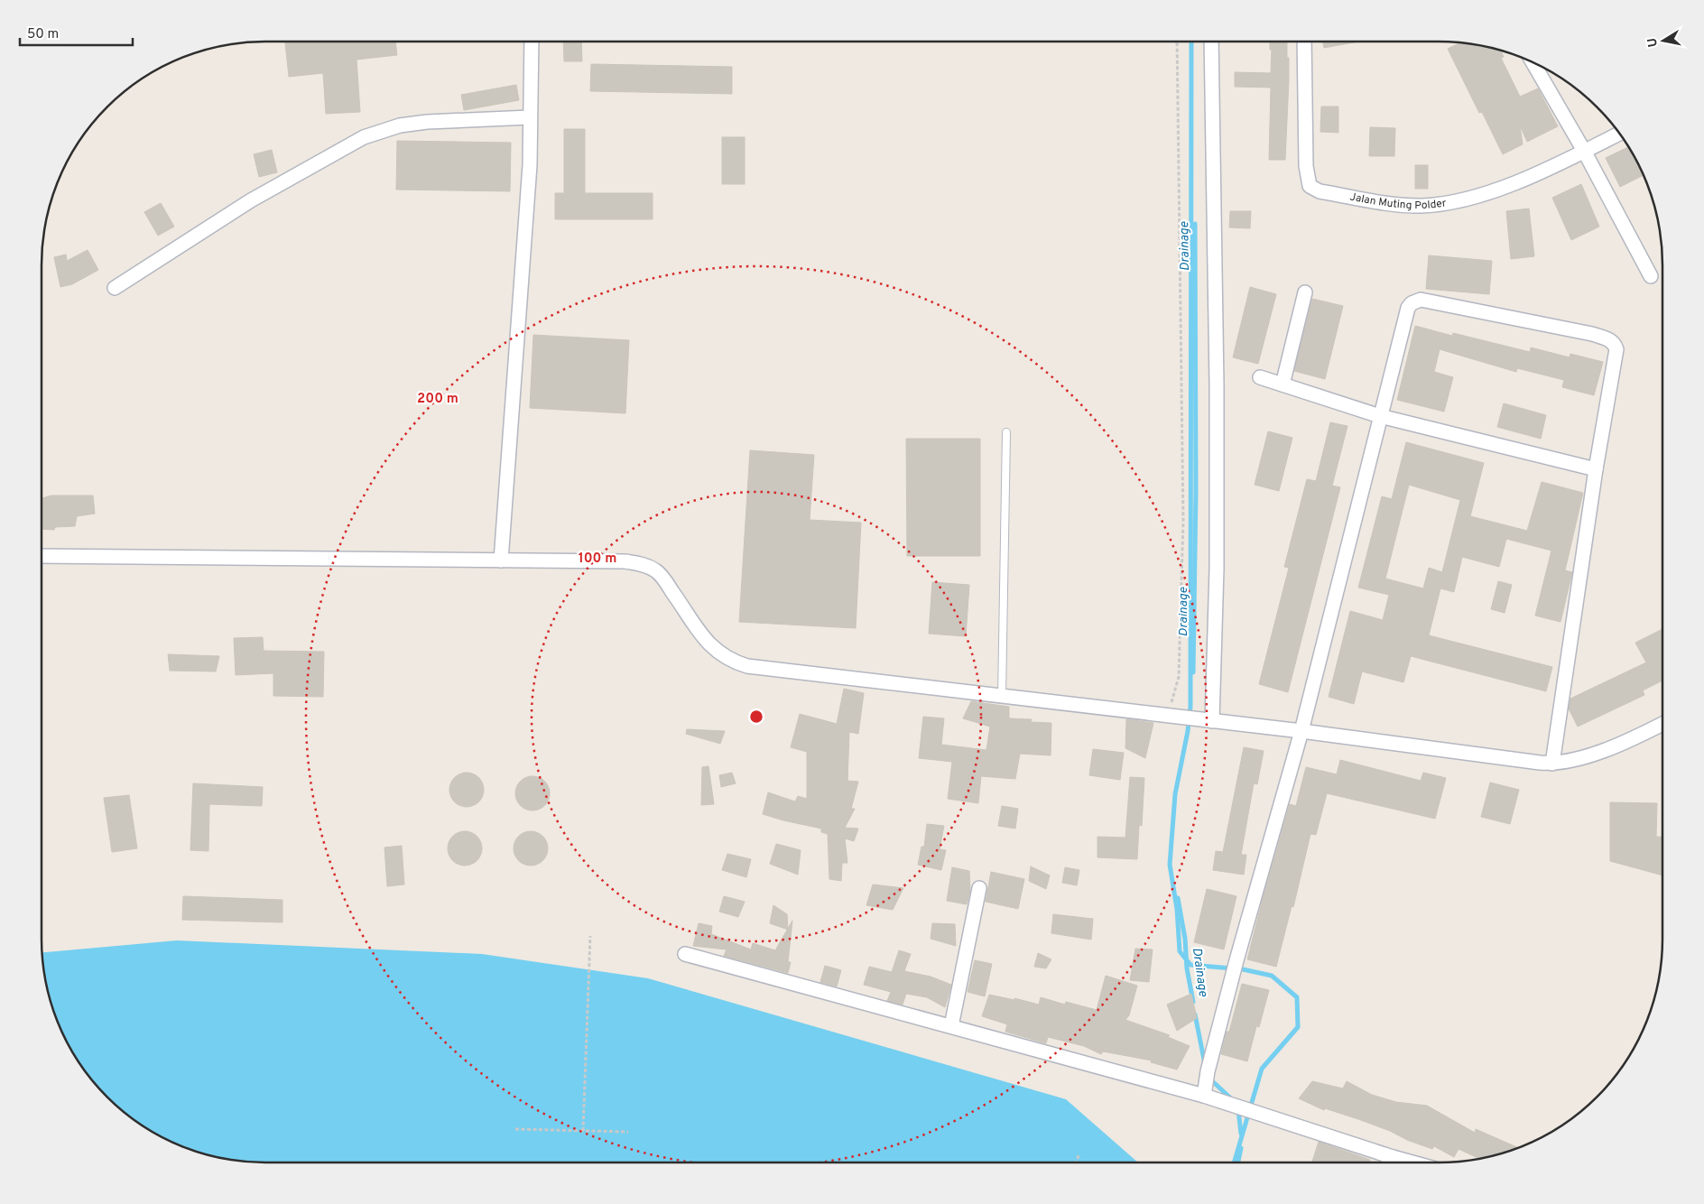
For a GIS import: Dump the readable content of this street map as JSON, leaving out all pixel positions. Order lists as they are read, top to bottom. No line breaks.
{"streets":{"street":["Jalan Muting Polder"]},"water":["Drainage"],"scale_bar":"50 m","north":"left","rings":["200 m","100 m"]}
